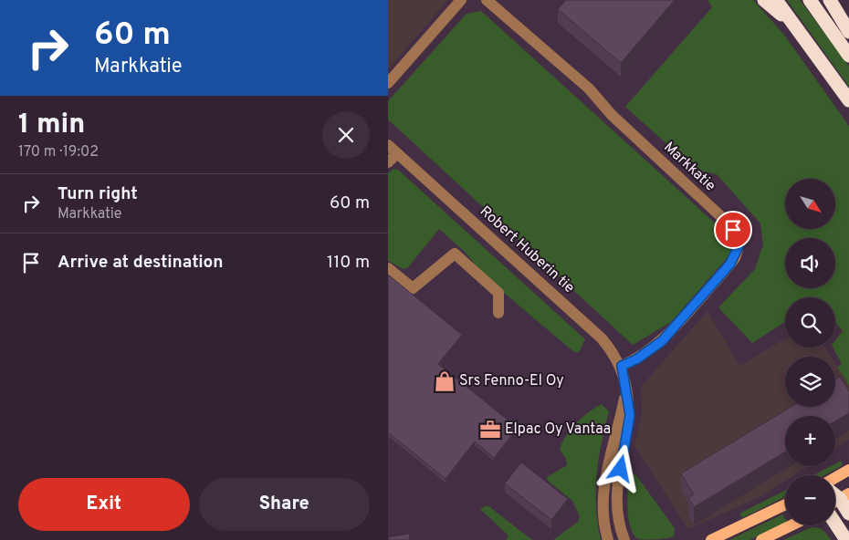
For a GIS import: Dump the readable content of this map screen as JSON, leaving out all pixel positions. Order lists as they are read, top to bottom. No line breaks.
{"streets":{"street":["Markkatie","Robert Huberin tie"]},"crossings":[["Markkatie","Robert Huberin tie"]],"places":{"shop":["Srs Fenno-El Oy"],"office":["Elpac Oy Vantaa"]},"north":"bottom right","page":{"turn":["60 m","Markkatie"],"heading":["1 min","170 m · 19:02"],"list":[{"name":"Turn right","note":"Markkatie","value":"60 m"},{"name":"Arrive at destination","value":"110 m"}],"map_buttons":["+","−"],"buttons":["Exit","Share"]}}
